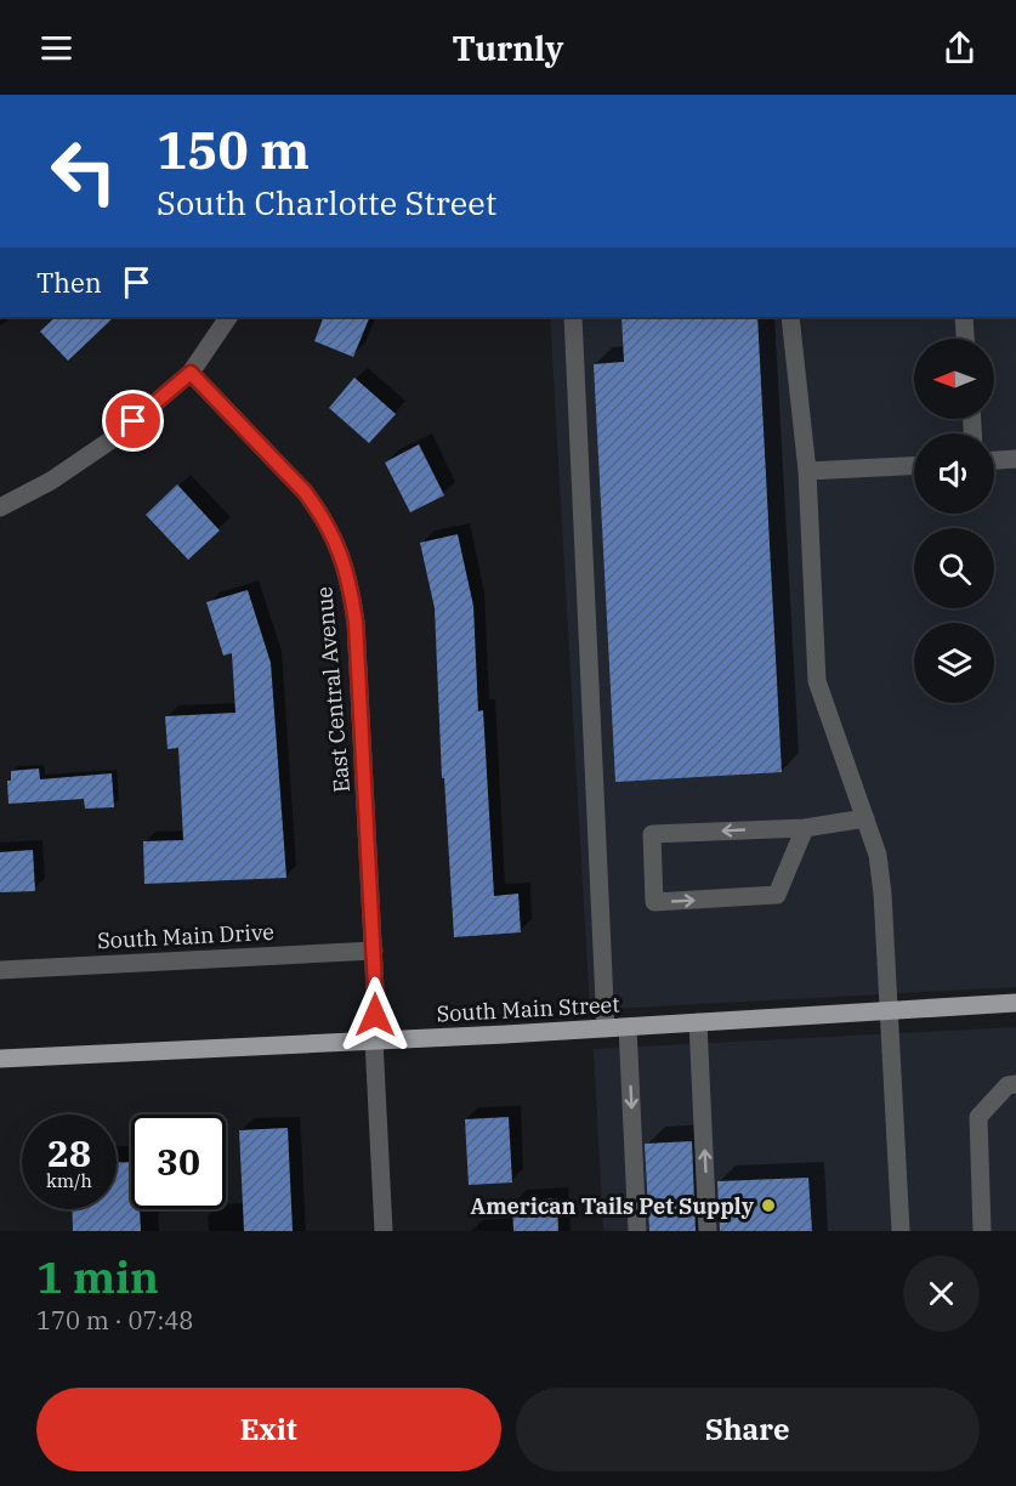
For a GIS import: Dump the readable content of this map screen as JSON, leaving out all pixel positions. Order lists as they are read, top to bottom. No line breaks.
{"streets":{"main road":["South Main Street"],"street":["East Central Avenue","South Main Drive"]},"crossings":[["East Central Avenue","South Main Drive"],["East Central Avenue","South Main Street"]],"places":["American Tails Pet Supply"],"north":"left","page":{"header":"Turnly","turn":["150 m","South Charlotte Street"],"then":"Then","speed":"28 km/h","limit":"30","heading":["1 min","170 m · 07:48"],"buttons":["Exit","Share"]}}
